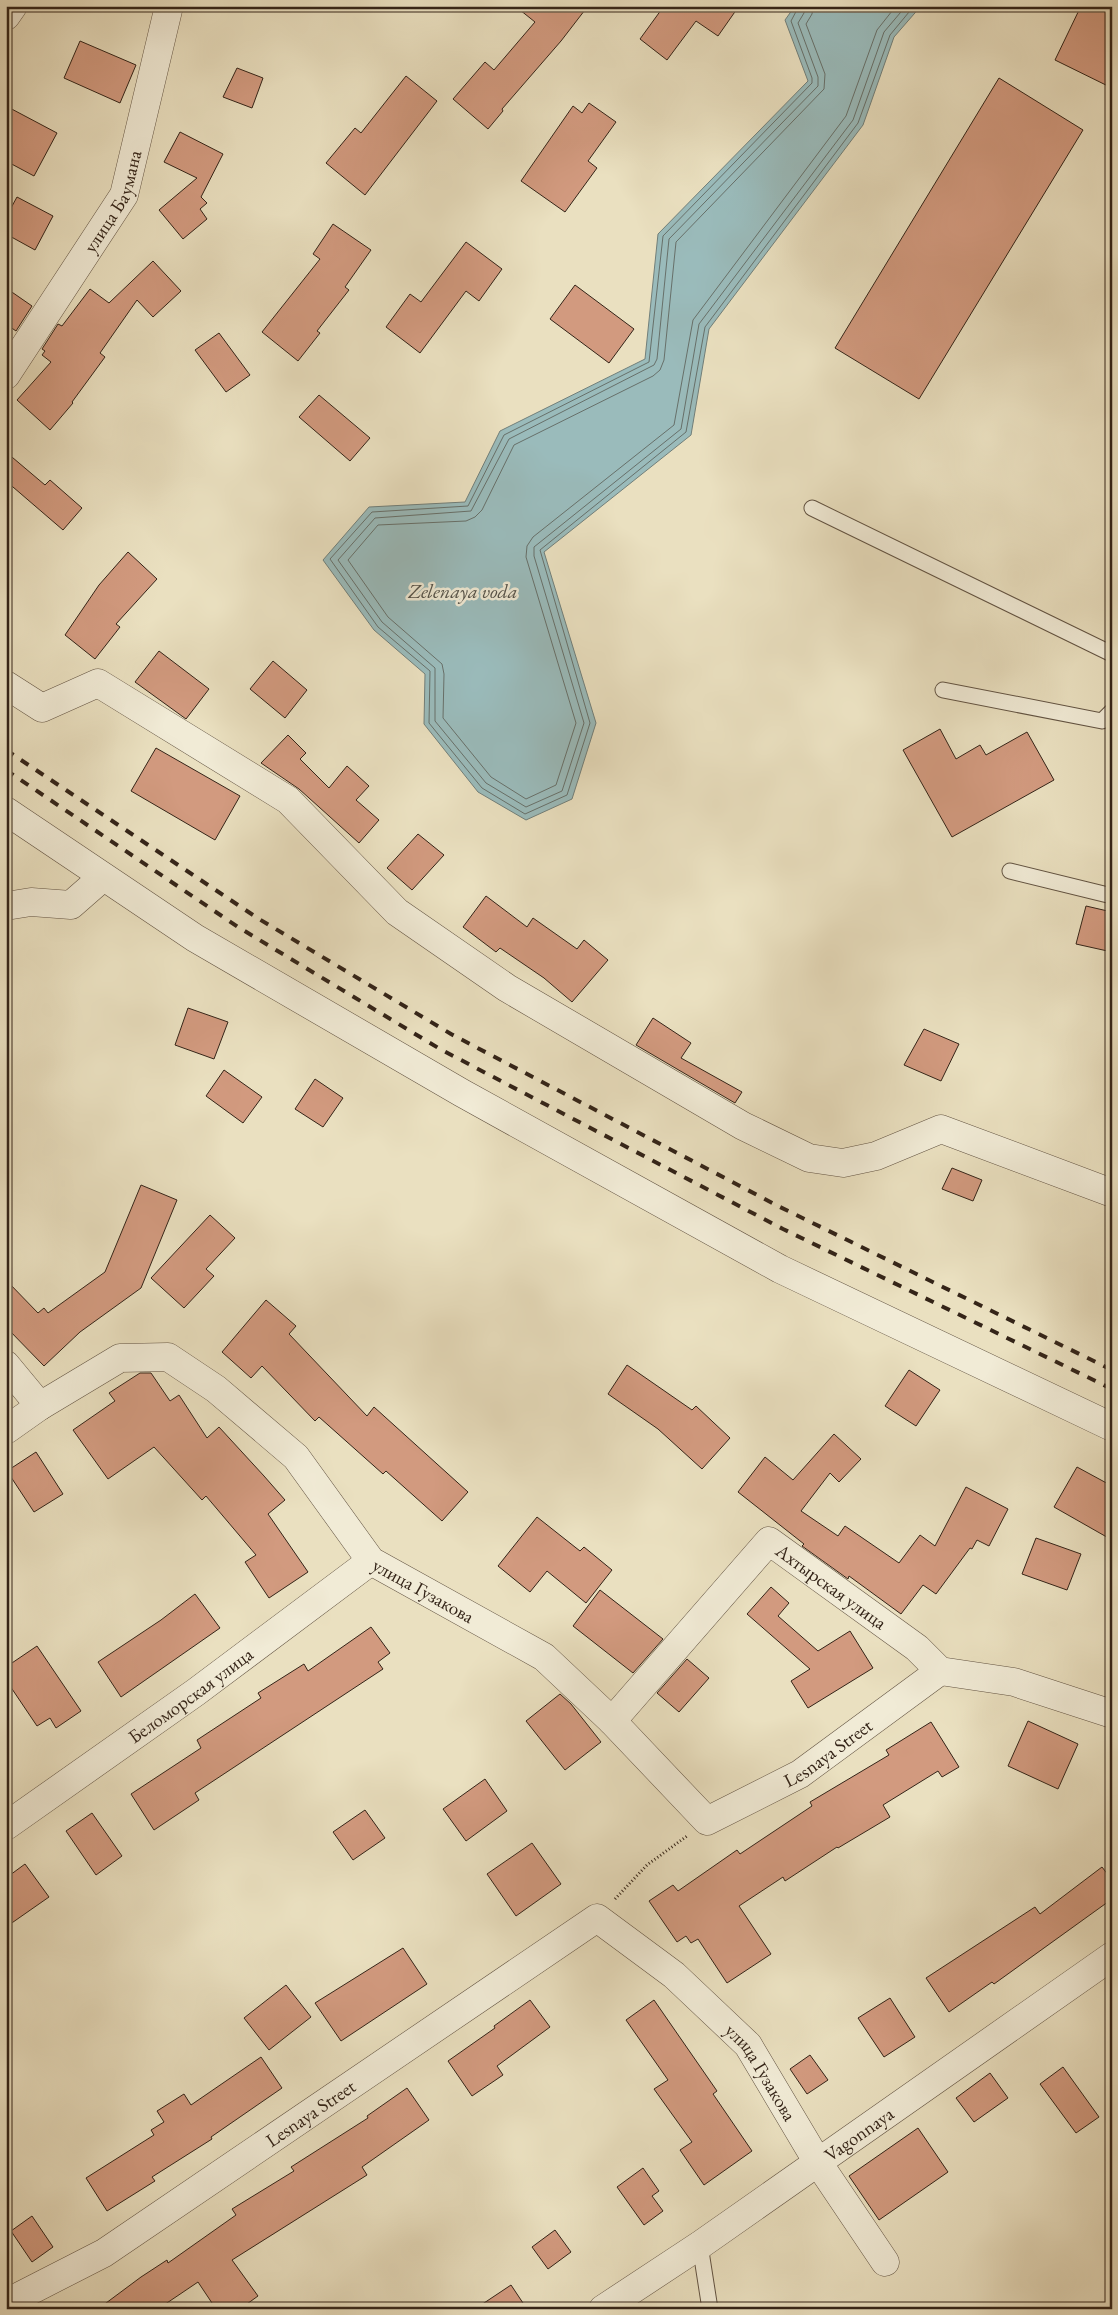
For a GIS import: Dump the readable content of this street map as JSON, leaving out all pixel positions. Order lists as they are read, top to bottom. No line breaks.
{"streets":{"street":["улица Баумана","Ахтырская улица","улица Гузакова","Беломорская улица","Lesnaya Street","Vagonnaya"]},"crossings":[["Ахтырская улица","улица Гузакова"],["Ахтырская улица","Lesnaya Street"],["улица Гузакова","Беломорская улица"],["улица Гузакова","Lesnaya Street"],["улица Гузакова","Vagonnaya"]],"water":["Zelenaya voda"]}
